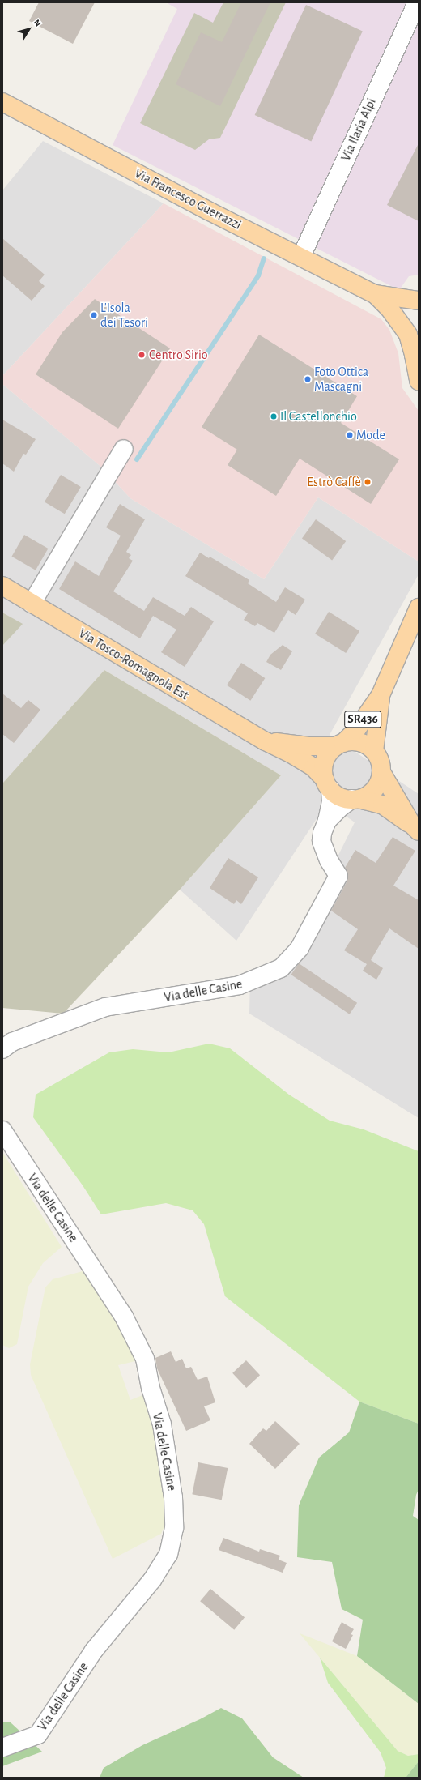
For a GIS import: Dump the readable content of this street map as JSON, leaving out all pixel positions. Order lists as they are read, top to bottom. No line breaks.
{"streets":{"main road":["Via Francesco Guerrazzi","Via Tosco-Romagnola Est","SR436"],"street":["Via Ilaria Alpi","Via delle Casine"]},"crossings":[["Via Ilaria Alpi","Via Francesco Guerrazzi"],["Via Tosco-Romagnola Est","SR436"]],"places":["L'Isola dei Tesori","Centro Sirio","Foto Ottica Mascagni","Il Castellonchio","Mode","Estrò Caffè"],"north":"top right"}
